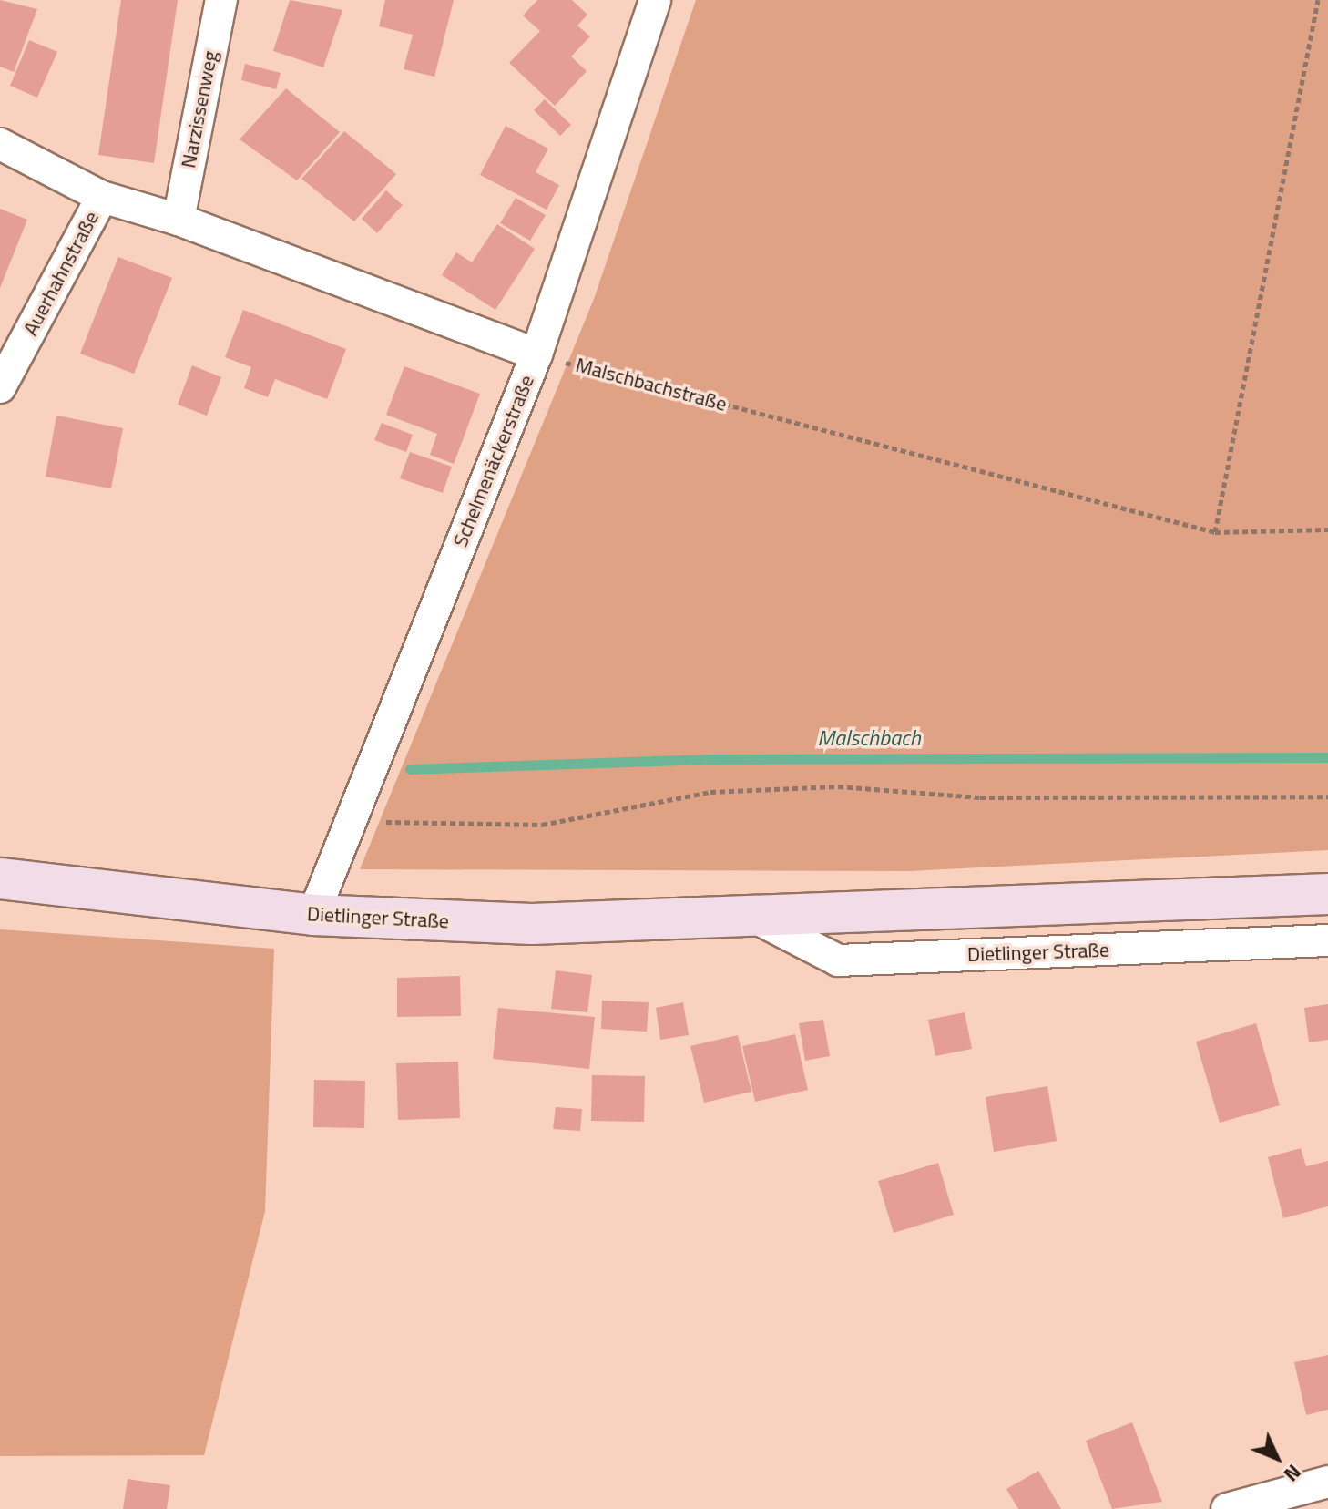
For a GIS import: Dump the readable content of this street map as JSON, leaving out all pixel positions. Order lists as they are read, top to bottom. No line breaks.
{"streets":{"main road":["Dietlinger Straße"],"street":["Narzissenweg","Auerhahnstraße","Schelmenäckerstraße"],"path":["Malschbachstraße"]},"crossings":[["Malschbachstraße","Schelmenäckerstraße"],["Schelmenäckerstraße","Dietlinger Straße"]],"water":["Malschbach"],"north":"bottom right"}
